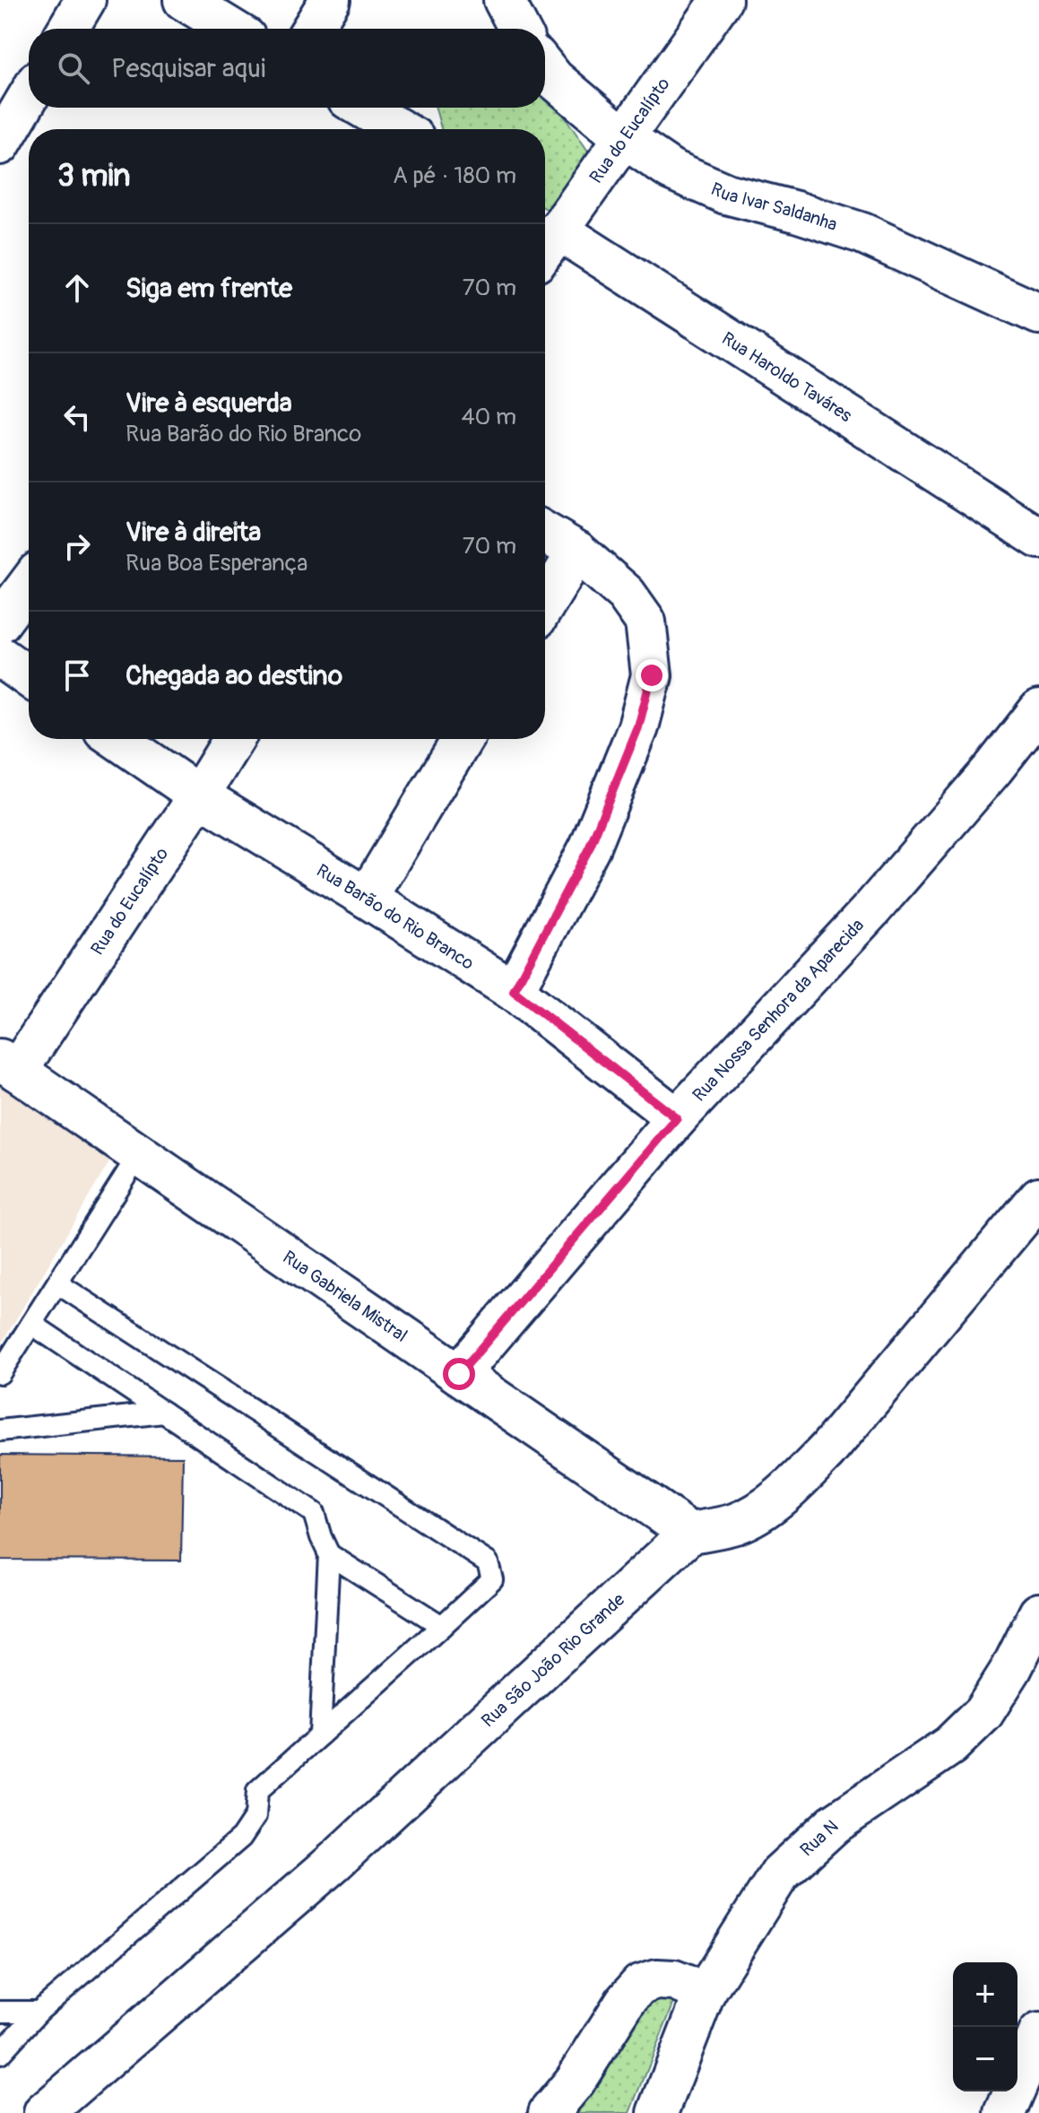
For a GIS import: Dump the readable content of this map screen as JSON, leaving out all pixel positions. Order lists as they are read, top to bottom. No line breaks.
{"streets":{"street":["Rua do Eucalípto","Rua Ivar Saldanha","Rua Haroldo Taváres","Rua Barão do Rio Branco","Rua Nossa Senhora da Aparecida","Rua Gabriela Mistral","Rua São João Rio Grande","Rua N"]},"crossings":[["Rua do Eucalípto","Rua Ivar Saldanha"],["Rua do Eucalípto","Rua Haroldo Taváres"],["Rua do Eucalípto","Rua Barão do Rio Branco"],["Rua do Eucalípto","Rua Gabriela Mistral"],["Rua Barão do Rio Branco","Rua Nossa Senhora da Aparecida"],["Rua Nossa Senhora da Aparecida","Rua Gabriela Mistral"],["Rua Gabriela Mistral","Rua São João Rio Grande"]],"page":{"search":"Pesquisar aqui","heading":["3 min","A pé · 180 m"],"list":[["Siga em frente","70 m"],["Vire à esquerda","Rua Barão do Rio Branco","40 m"],["Vire à direita","Rua Boa Esperança","70 m"],"Chegada ao destino"],"map_buttons":["+","−"]}}
